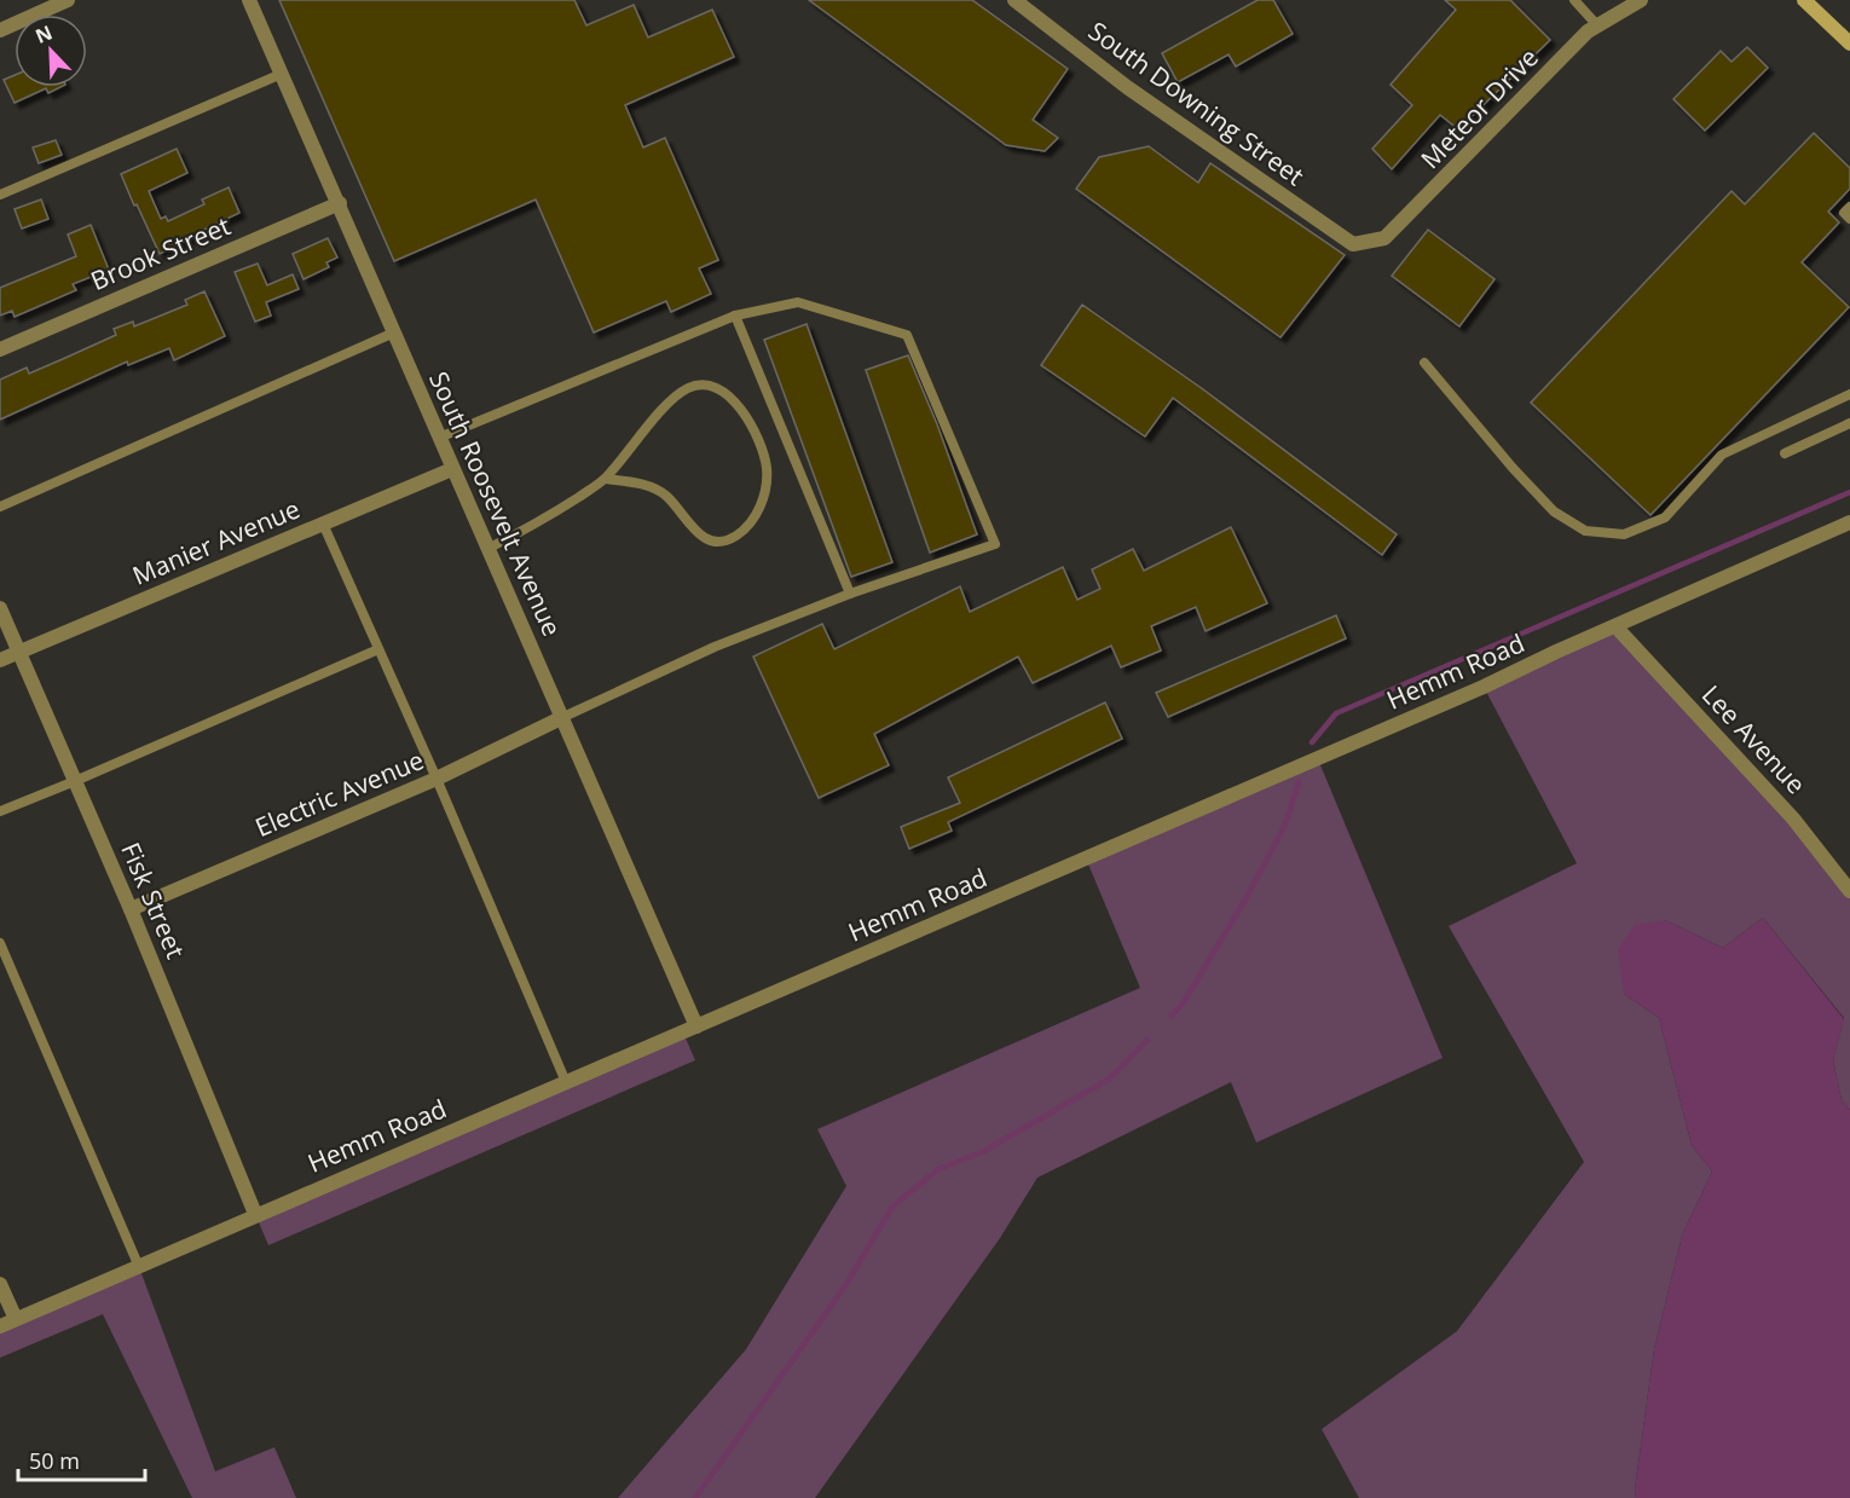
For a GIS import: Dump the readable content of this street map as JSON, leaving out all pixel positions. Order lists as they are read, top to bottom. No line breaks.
{"streets":{"street":["South Downing Street","Meteor Drive","Brook Street","South Roosevelt Avenue","Manier Avenue","Hemm Road","Lee Avenue","Electric Avenue","Fisk Street"]},"crossings":[["South Downing Street","Meteor Drive"],["Brook Street","South Roosevelt Avenue"],["South Roosevelt Avenue","Manier Avenue"],["South Roosevelt Avenue","Hemm Road"],["South Roosevelt Avenue","Electric Avenue"],["Manier Avenue","Fisk Street"],["Hemm Road","Lee Avenue"],["Hemm Road","Fisk Street"],["Electric Avenue","Fisk Street"]],"scale_bar":"50 m","north":"top left"}
